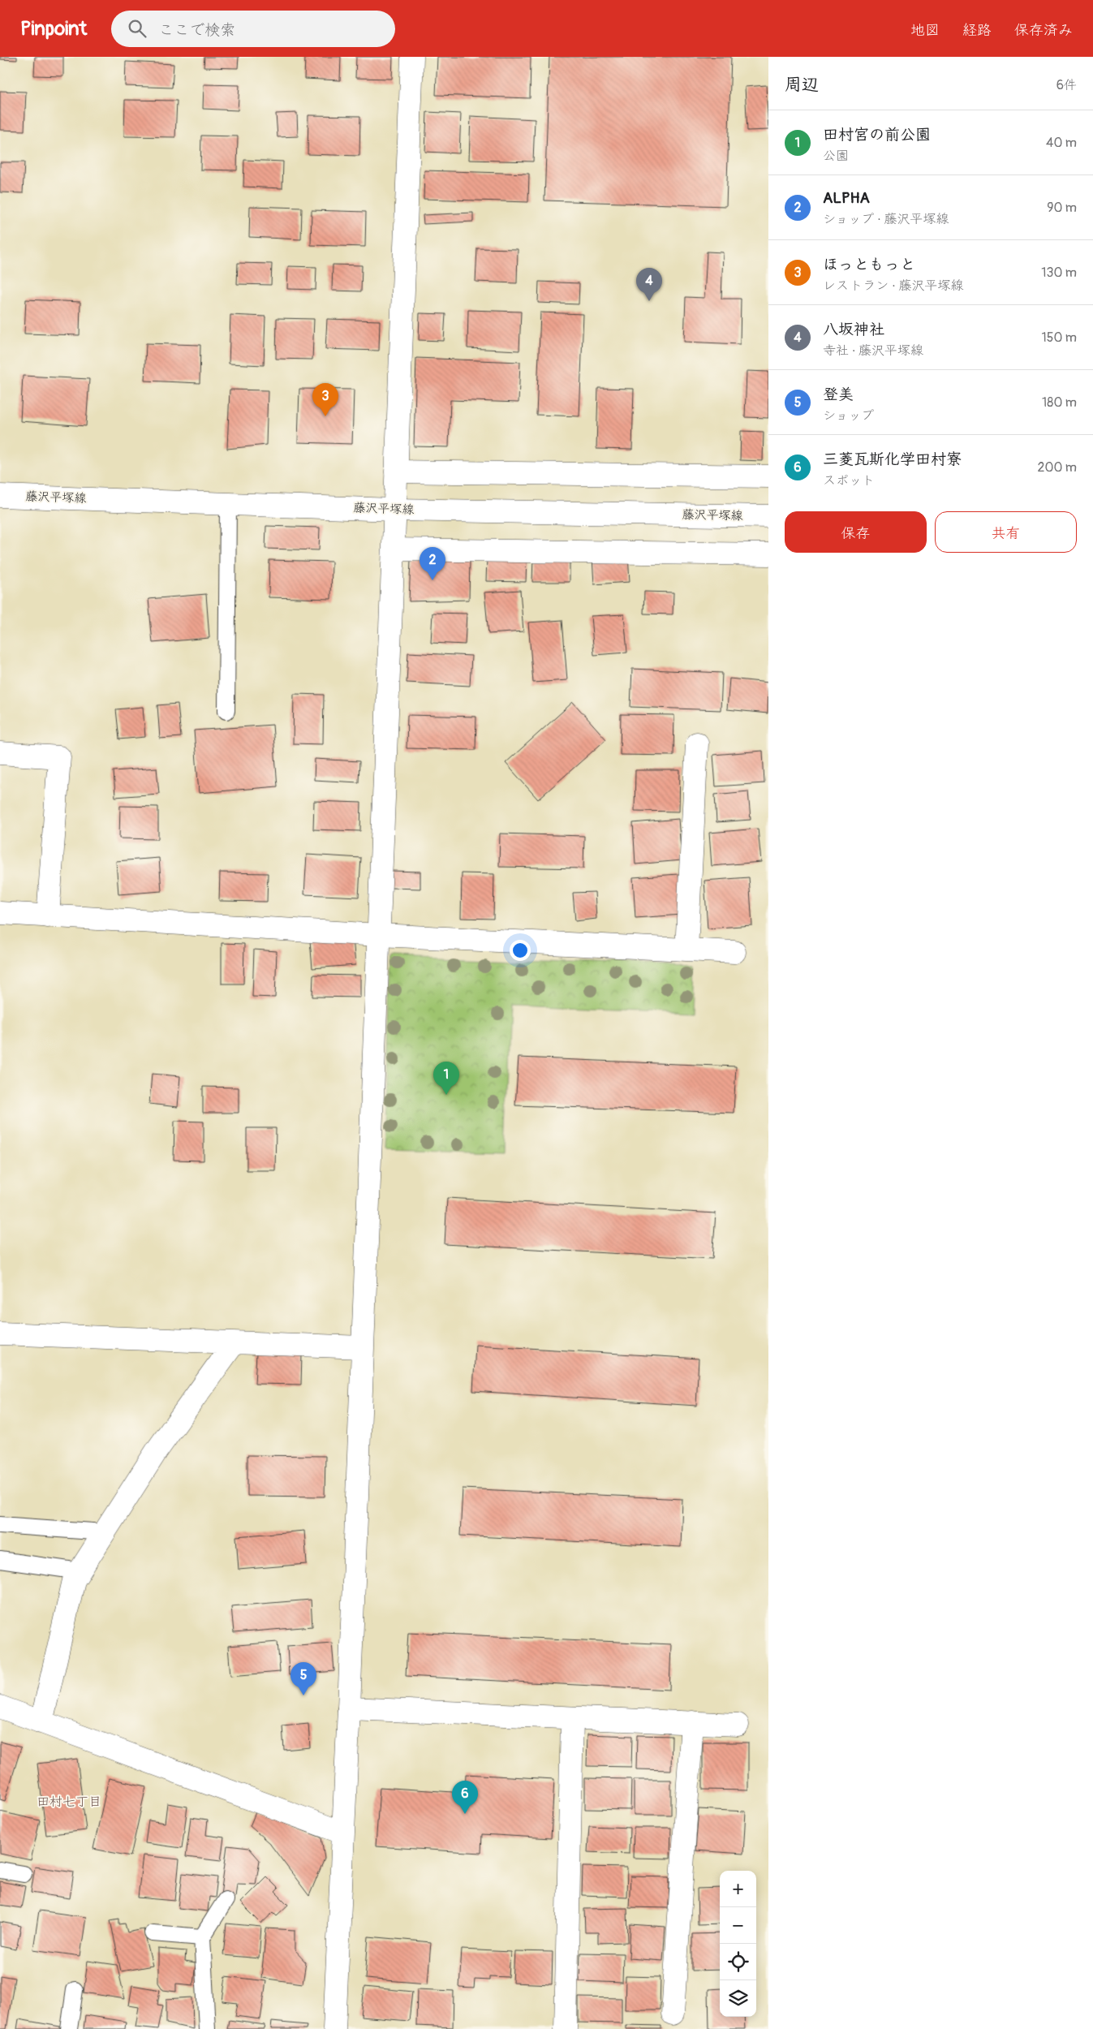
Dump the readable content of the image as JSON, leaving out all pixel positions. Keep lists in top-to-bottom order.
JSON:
{
  "streets": {
    "street": ["藤沢平塚線"]
  },
  "districts": ["田村七丁目"],
  "page": {
    "header": "Pinpoint",
    "search": "ここで検索",
    "nav": ["地図", "経路", "保存済み"],
    "heading": ["周辺", "6件"],
    "list": [
      {
        "mark": "1",
        "name": "田村宮の前公園",
        "note": "公園",
        "value": "40 m"
      },
      {
        "mark": "2",
        "name": "ALPHA",
        "note": "ショップ · 藤沢平塚線",
        "value": "90 m"
      },
      {
        "mark": "3",
        "name": "ほっともっと",
        "note": "レストラン · 藤沢平塚線",
        "value": "130 m"
      },
      {
        "mark": "4",
        "name": "八坂神社",
        "note": "寺社 · 藤沢平塚線",
        "value": "150 m"
      },
      {
        "mark": "5",
        "name": "登美",
        "note": "ショップ",
        "value": "180 m"
      },
      {
        "mark": "6",
        "name": "三菱瓦斯化学田村寮",
        "note": "スポット",
        "value": "200 m"
      }
    ],
    "pins": [
      "4",
      "3",
      "2",
      "1",
      "5",
      "6"
    ],
    "buttons": ["保存", "共有"],
    "map_buttons": ["+", "−"]
  }
}
